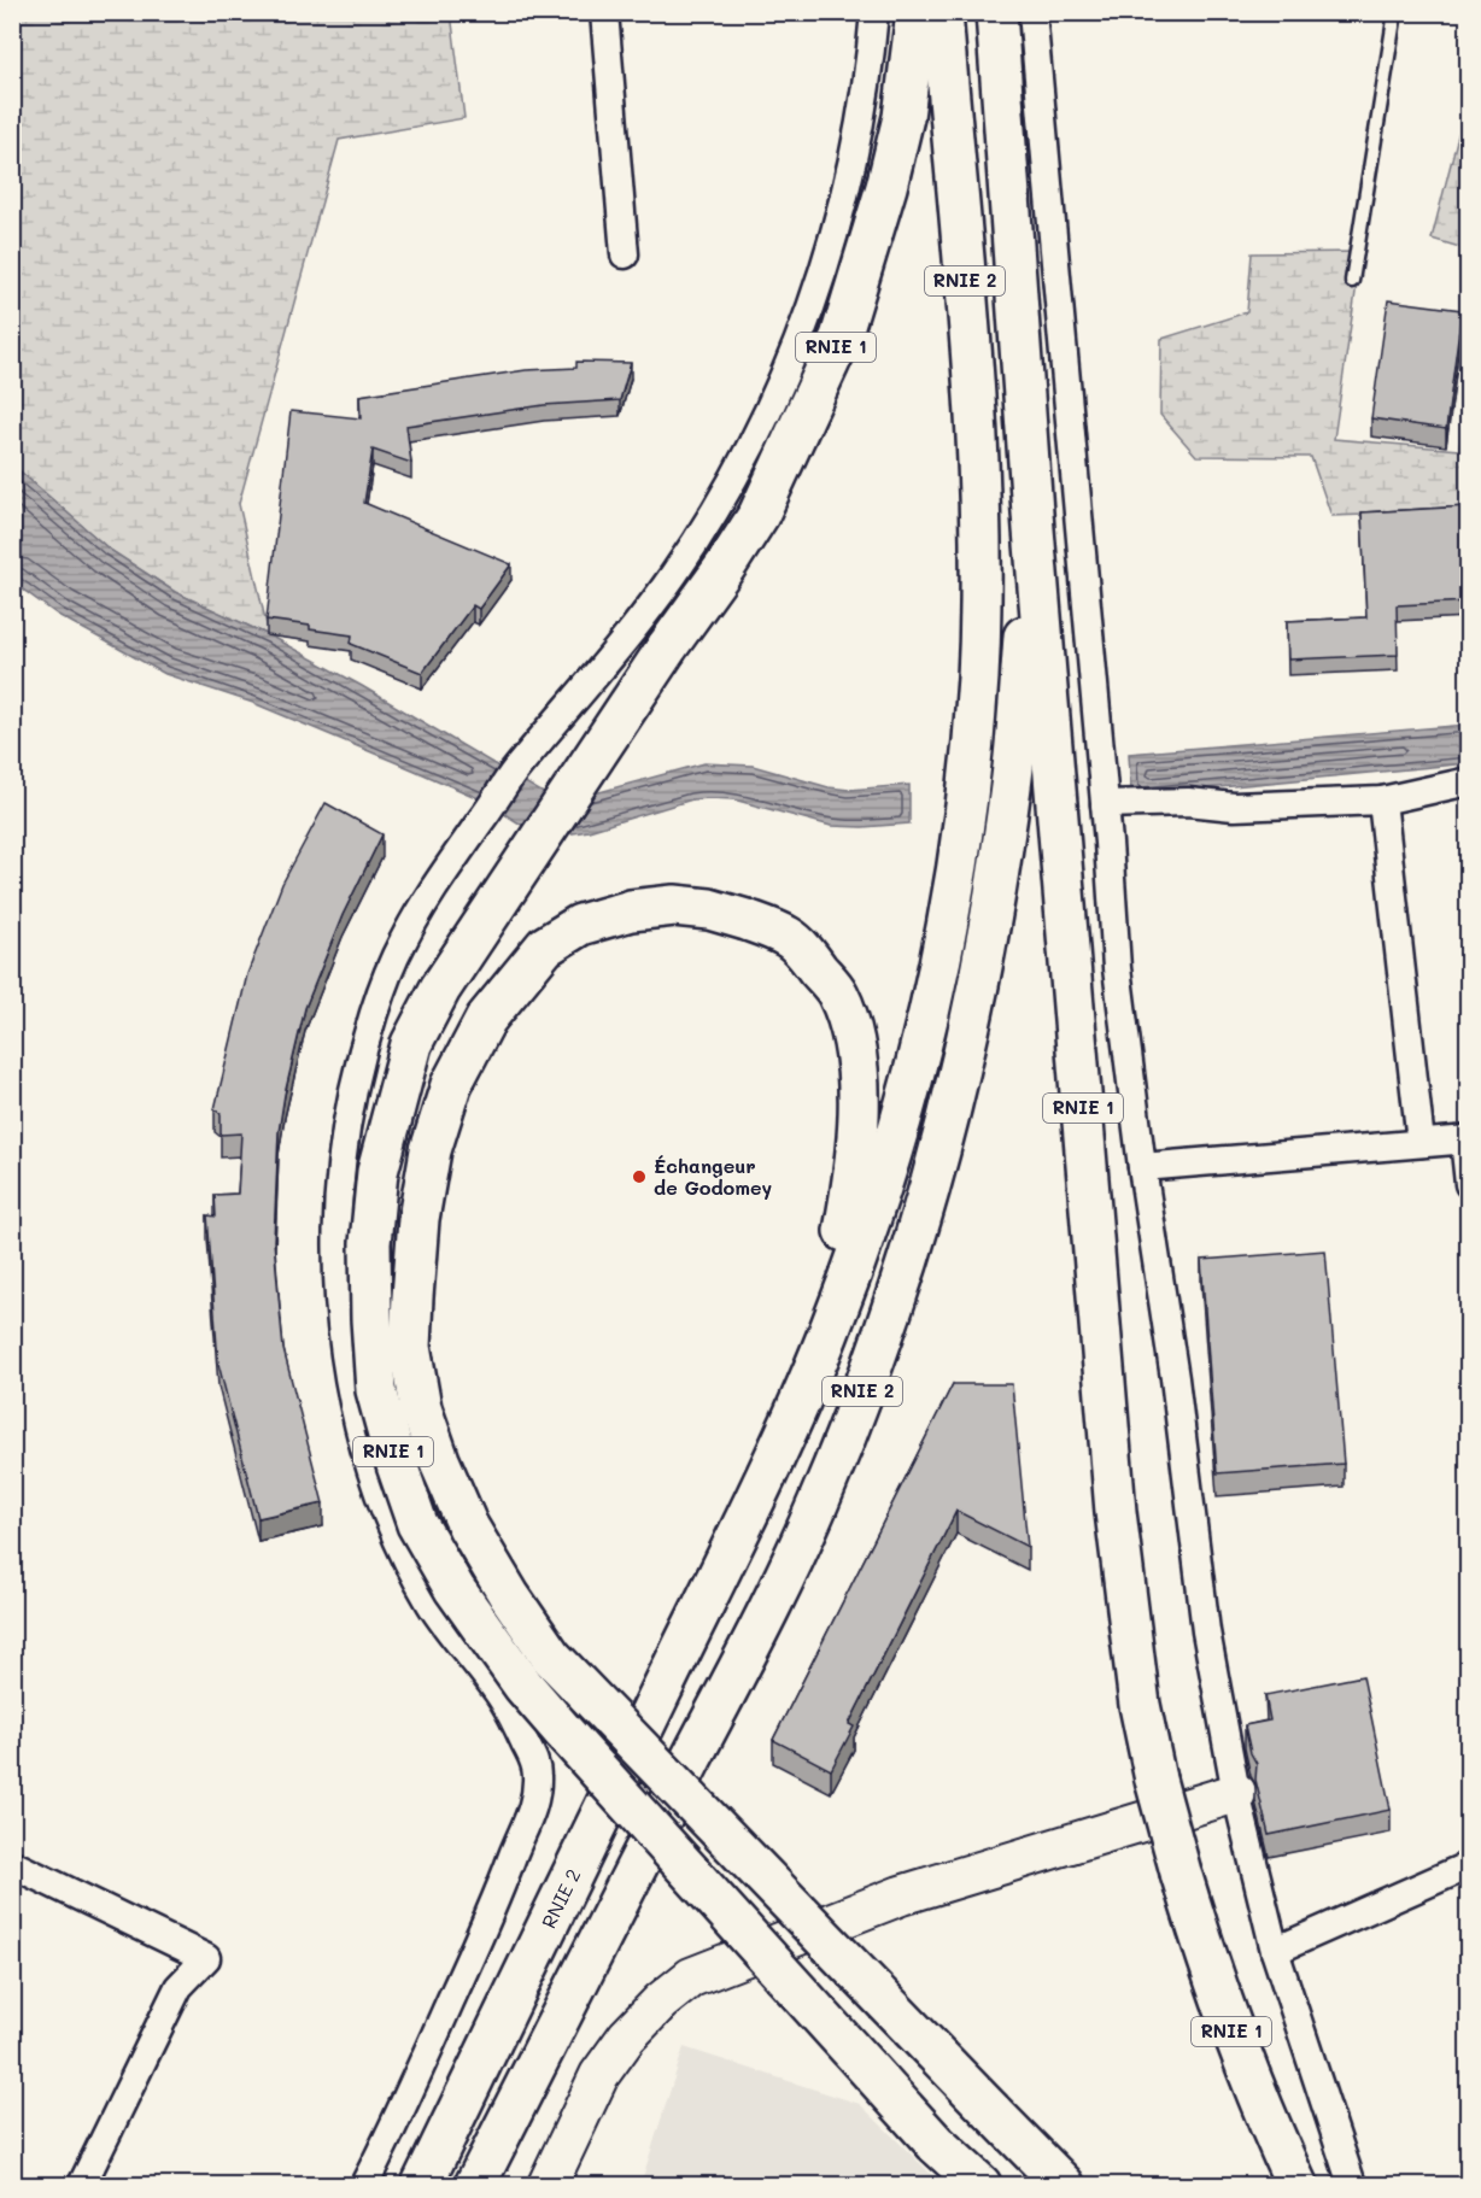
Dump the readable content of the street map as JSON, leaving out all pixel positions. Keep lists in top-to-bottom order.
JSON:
{
  "streets": {
    "highway": ["RNIE 2", "RNIE 1"]
  },
  "crossings": [
    ["RNIE 2", "RNIE 1"]
  ],
  "places": ["Échangeur de Godomey"]
}
